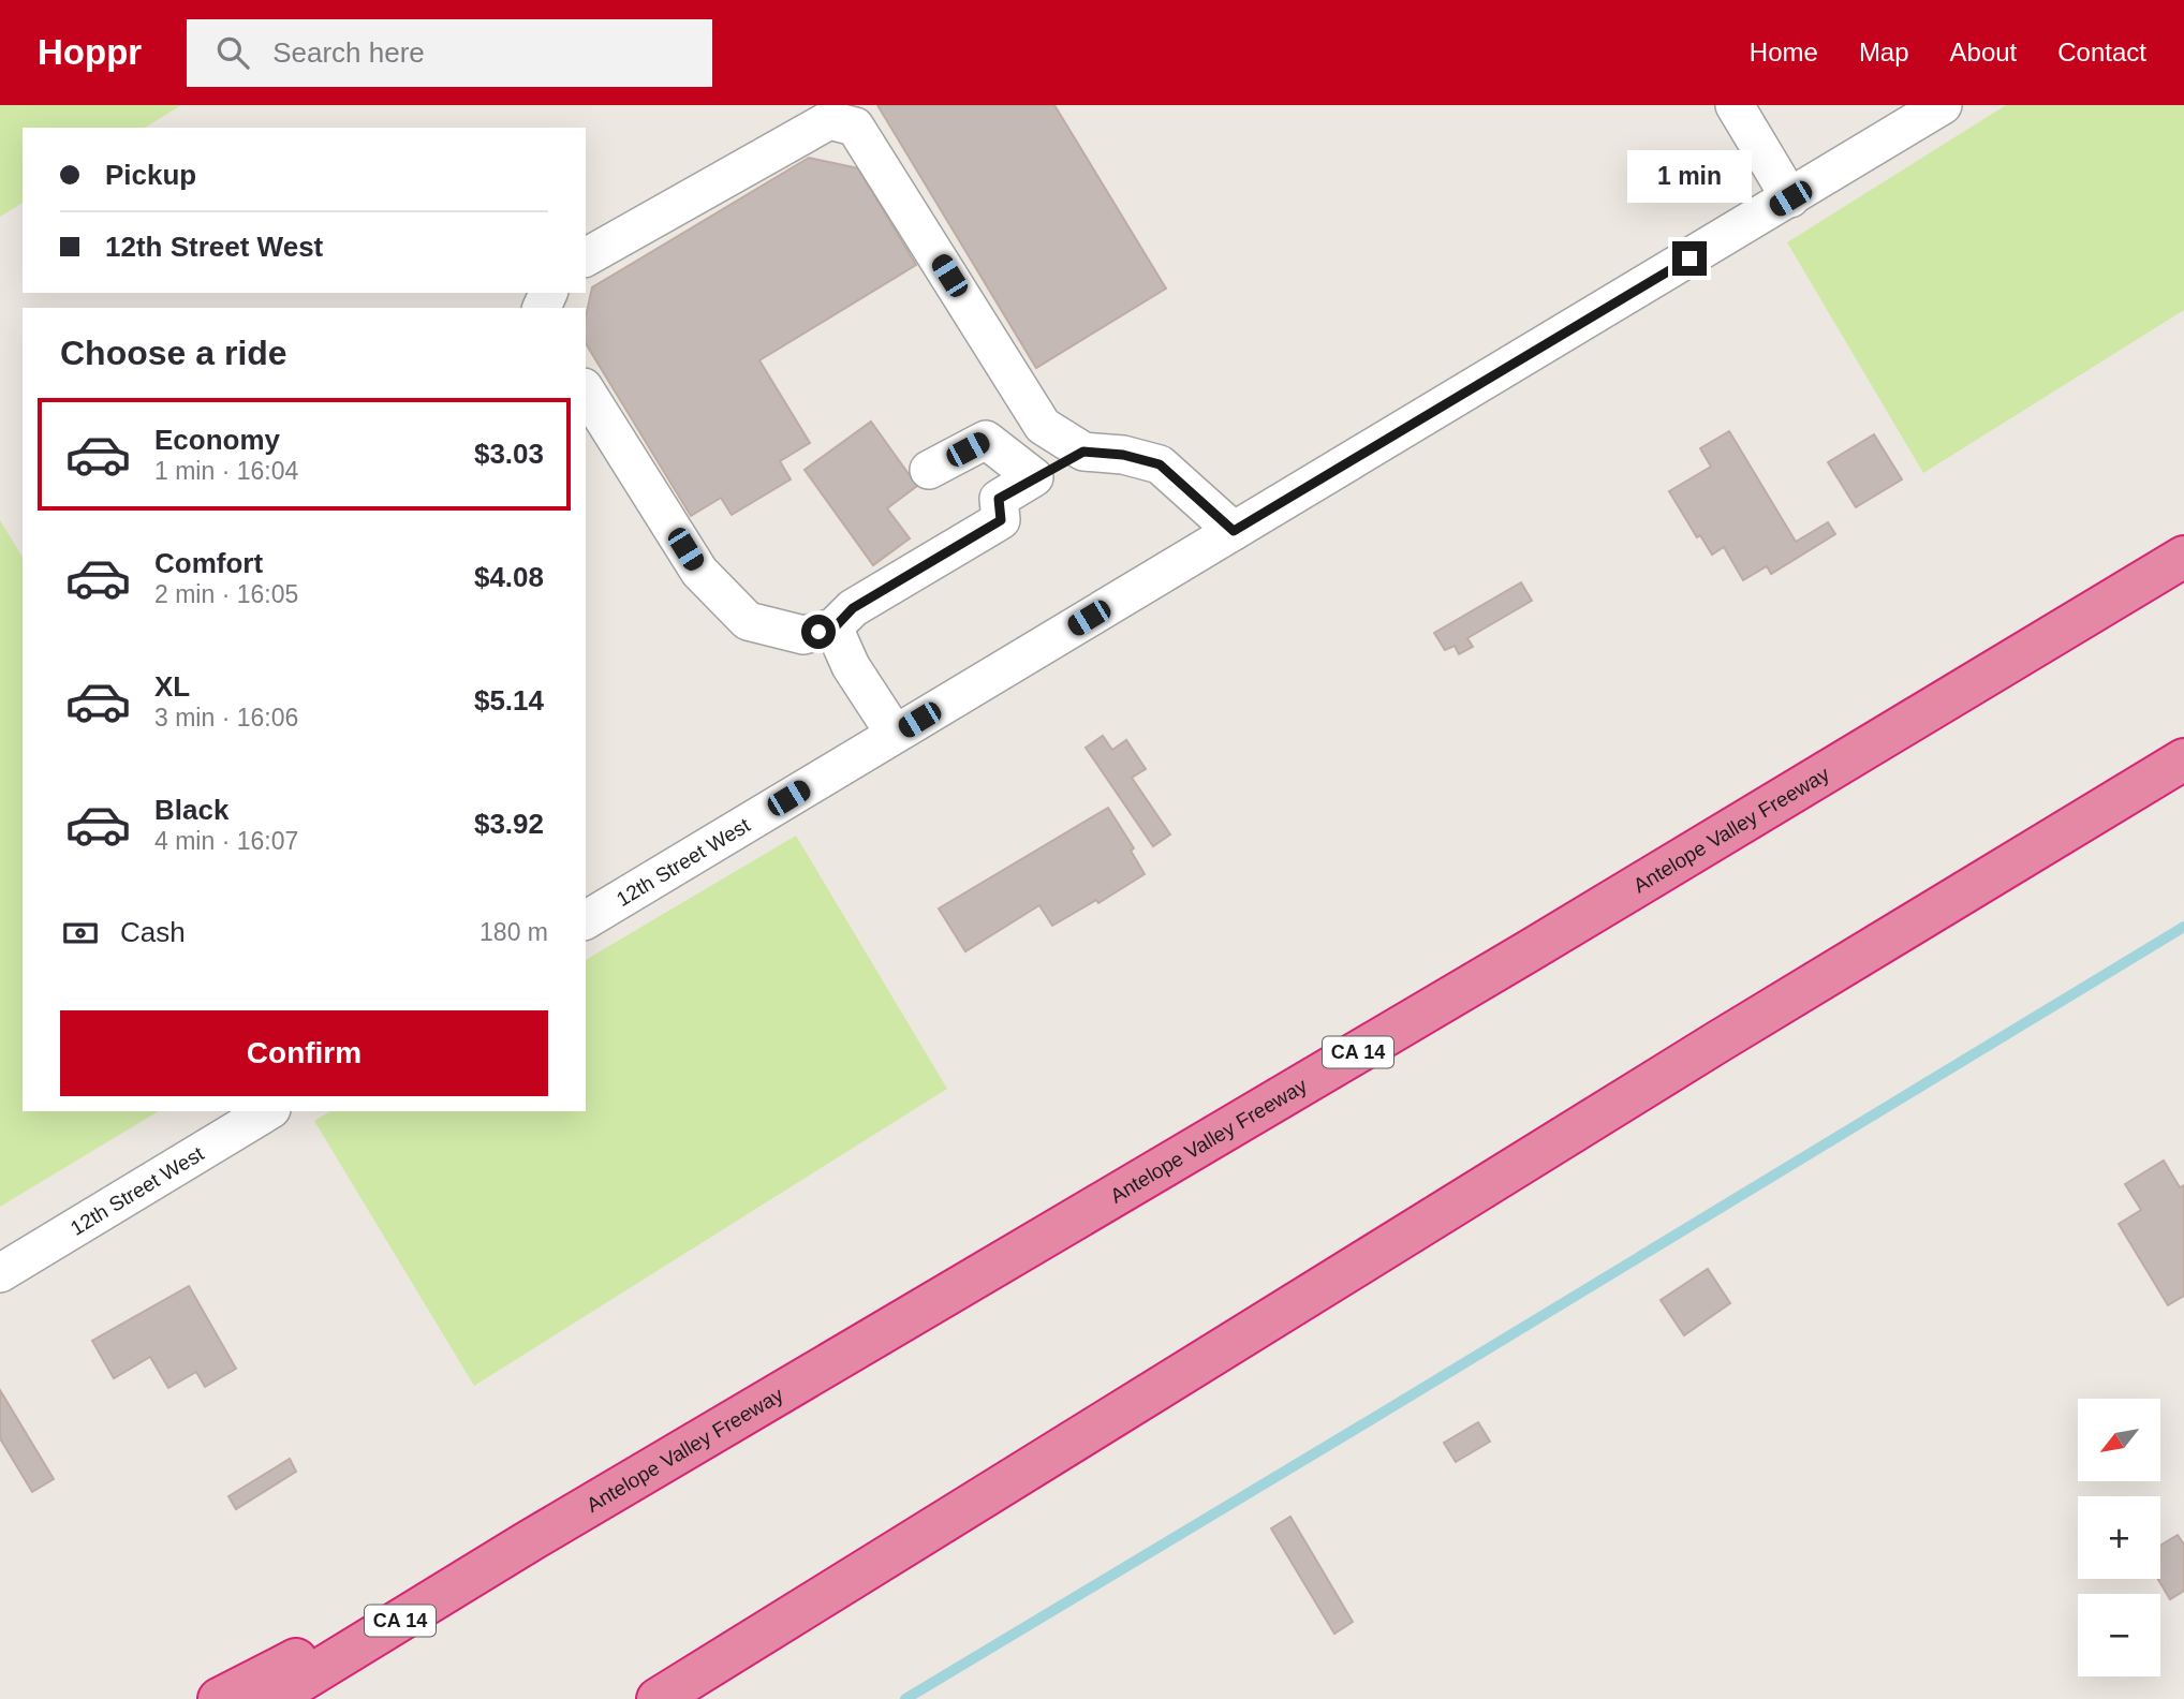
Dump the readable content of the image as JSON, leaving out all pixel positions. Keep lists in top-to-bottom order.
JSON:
{
  "streets": {
    "highway": ["Antelope Valley Freeway", "CA 14"],
    "street": ["12th Street West"]
  },
  "north": "bottom left",
  "page": {
    "header": "Hoppr",
    "search": "Search here",
    "nav": [
      "Home",
      "Map",
      "About",
      "Contact"
    ],
    "banner": ["Pickup", "12th Street West"],
    "bubble": "1 min",
    "heading": "Choose a ride",
    "list": [
      {
        "name": "Economy",
        "note": "1 min · 16:04",
        "value": "$3.03"
      },
      {
        "name": "Comfort",
        "note": "2 min · 16:05",
        "value": "$4.08"
      },
      {
        "name": "XL",
        "note": "3 min · 16:06",
        "value": "$5.14"
      },
      {
        "name": "Black",
        "note": "4 min · 16:07",
        "value": "$3.92"
      }
    ],
    "pay": ["Cash", "180 m"],
    "buttons": "Confirm",
    "map_buttons": ["+", "−"]
  }
}
